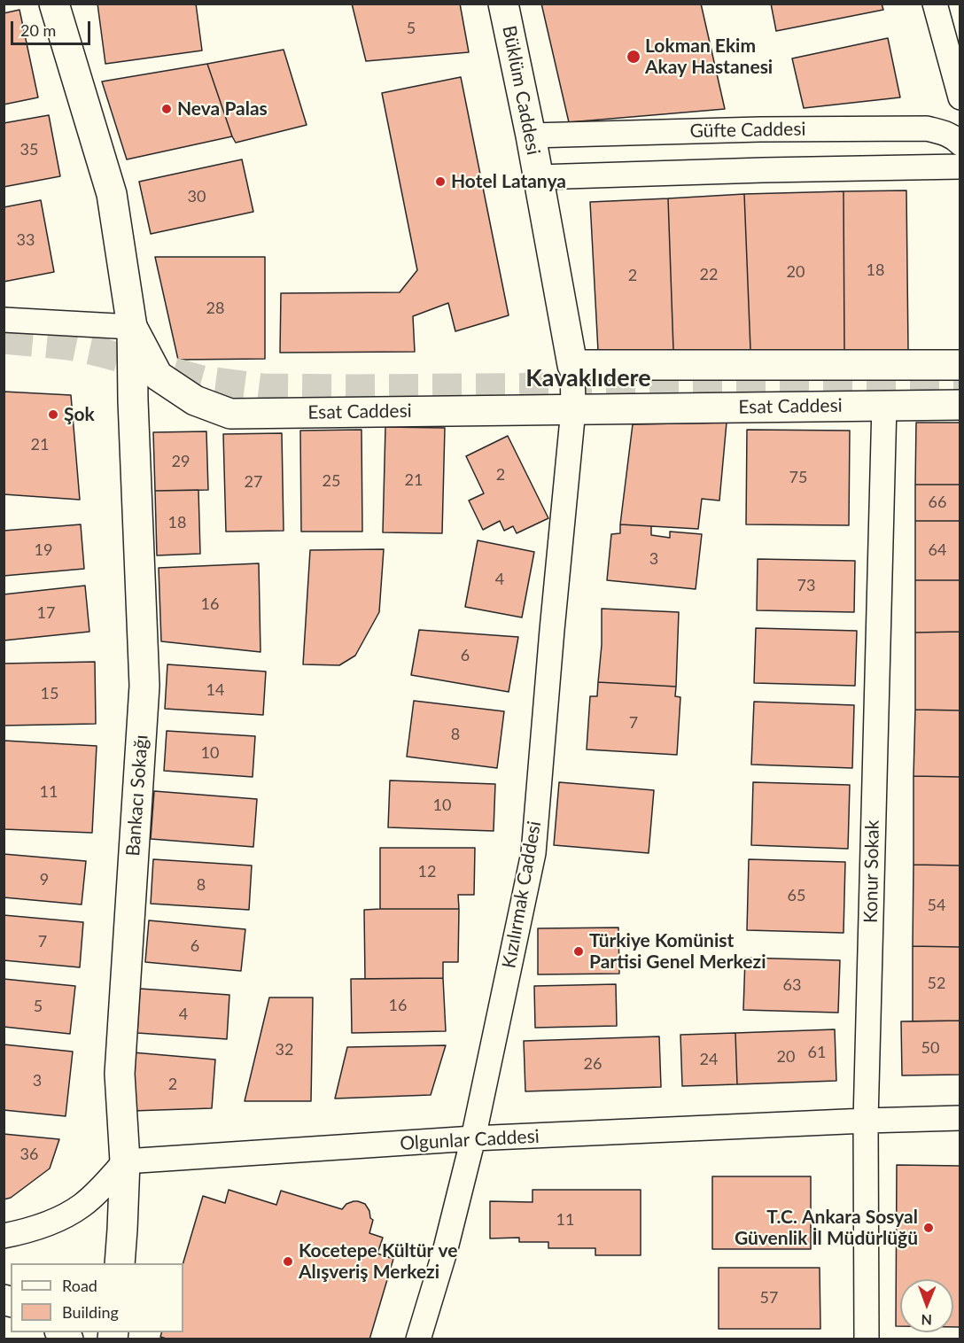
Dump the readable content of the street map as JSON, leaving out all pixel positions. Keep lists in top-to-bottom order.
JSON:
{
  "streets": {
    "street": [
      "Büklüm Caddesi",
      "Güfte Caddesi",
      "Esat Caddesi",
      "Bankacı Sokağı",
      "Konur Sokak",
      "Kızılırmak Caddesi",
      "Olgunlar Caddesi"
    ]
  },
  "crossings": [
    ["Büklüm Caddesi", "Güfte Caddesi"],
    ["Büklüm Caddesi", "Kızılırmak Caddesi"],
    ["Esat Caddesi", "Bankacı Sokağı"],
    ["Esat Caddesi", "Konur Sokak"],
    ["Esat Caddesi", "Kızılırmak Caddesi"],
    ["Bankacı Sokağı", "Olgunlar Caddesi"],
    ["Konur Sokak", "Olgunlar Caddesi"],
    ["Kızılırmak Caddesi", "Olgunlar Caddesi"]
  ],
  "districts": ["Kavaklıdere"],
  "places": [
    "Lokman Ekim Akay Hastanesi",
    "Neva Palas",
    "Hotel Latanya",
    "Şok",
    "Türkiye Komünist Partisi Genel Merkezi",
    "T.C. Ankara Sosyal Güvenlik İl Müdürlüğü",
    "Kocetepe Kültür ve Alışveriş Merkezi"
  ],
  "house_numbers": [
    "5",
    "35",
    "30",
    "33",
    "18",
    "20",
    "22",
    "2",
    "28",
    "21",
    "29",
    "2",
    "75",
    "21",
    "25",
    "27",
    "66",
    "18",
    "19",
    "64",
    "3",
    "4",
    "73",
    "16",
    "17",
    "6",
    "14",
    "15",
    "7",
    "8",
    "10",
    "11",
    "10",
    "12",
    "9",
    "8",
    "65",
    "54",
    "7",
    "6",
    "52",
    "63",
    "16",
    "5",
    "4",
    "50",
    "32",
    "61",
    "20",
    "24",
    "26",
    "3",
    "2",
    "36",
    "11",
    "57"
  ],
  "legend": ["Road", "Building"],
  "scale_bar": "20 m",
  "north": "bottom"
}
